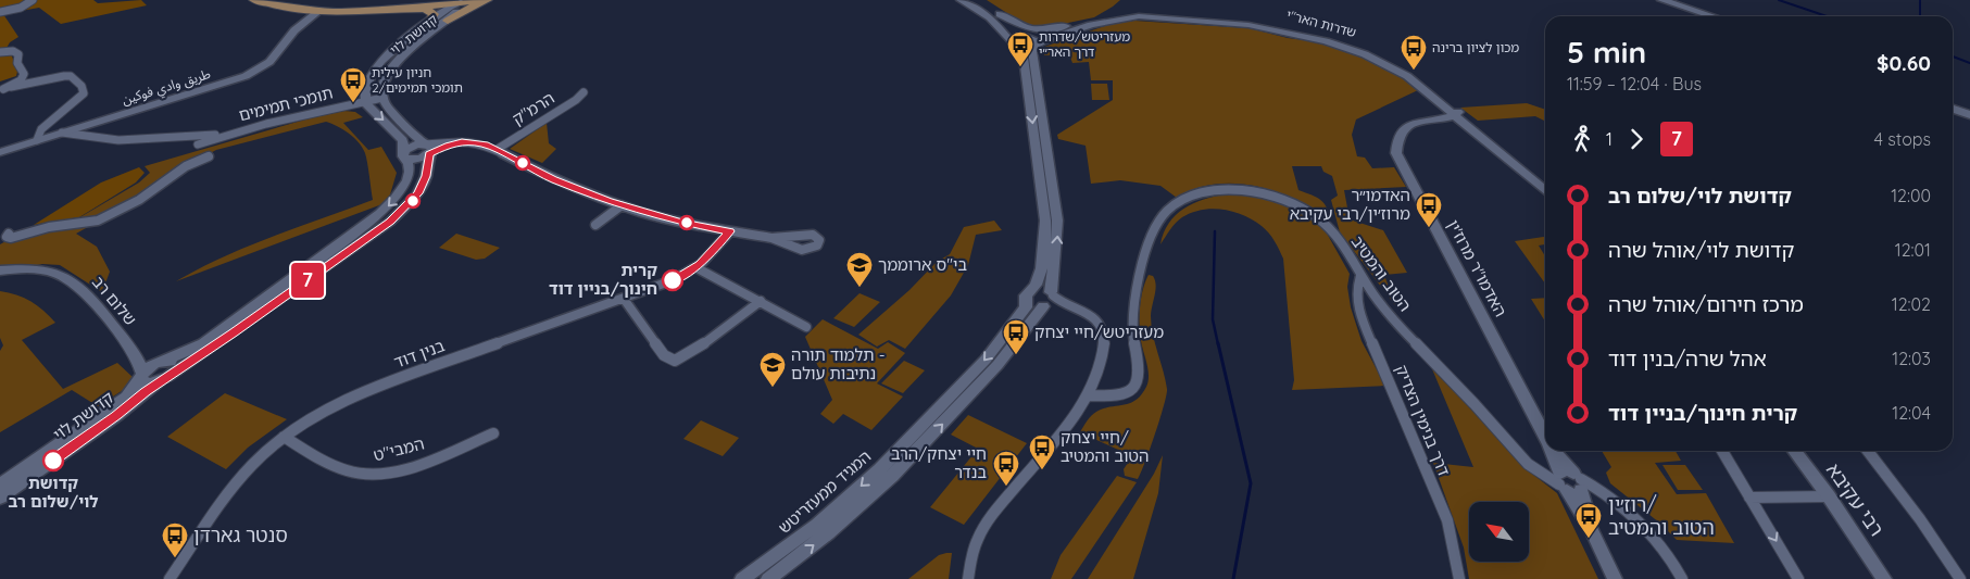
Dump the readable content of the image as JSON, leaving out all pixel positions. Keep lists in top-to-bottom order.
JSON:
{
  "streets": {
    "street": [
      "שדרות האר\"י",
      "קדושת לוי",
      "طريق وادي فوکين",
      "תומכי תמימים",
      "הרמ\"ק",
      "האדמו\"ר מרוז'ין",
      "הטוב והמטיב",
      "שלום רב",
      "בנין דוד",
      "דרך בנימין הצדיק",
      "המבי\"ט",
      "המגיד ממעזריטש",
      "רבי עקיבא"
    ]
  },
  "crossings": [
    ["שדרות האר\"י", "האדמו\"ר מרוז'ין"],
    ["קדושת לוי", "תומכי תמימים"],
    ["קדושת לוי", "שלום רב"],
    ["האדמו\"ר מרוז'ין", "הטוב והמטיב"],
    ["הטוב והמטיב", "דרך בנימין הצדיק"],
    ["בנין דוד", "המבי\"ט"]
  ],
  "places": {
    "bus stop": [
      "מעזריטש/שדרות דרך האר״י",
      "מכון לציון ברינה",
      "חניון עילית 2/תומכי תמימים",
      "האדמו״ר מרוז׳ין/רבי עקיבא",
      "מעזריטש/חיי יצחק",
      "חיי יצחק/ הטוב והמטיב",
      "חיי יצחק/הרב בנדר",
      "רוז׳ין/ הטוב והמטיב",
      "סנטר גארדן"
    ],
    "other": ["קרית חינוך/בניין דוד", "קדושת לוי/שלום רב"],
    "school or university": ["בי\"ס ארוממך", "תלמוד תורה - נתיבות עולם"]
  },
  "lines": ["bus line 7"],
  "north": "top left",
  "page": {
    "on_map": "7",
    "heading": ["5 min", "11:59 – 12:04 · Bus", "$0.60"],
    "legs": ["1", "7", "4 stops"],
    "list": [
      {
        "name": "קדושת לוי/שלום רב",
        "value": "12:00"
      },
      {
        "name": "קדושת לוי/אוהל שרה",
        "value": "12:01"
      },
      {
        "name": "מרכז חירום/אוהל שרה",
        "value": "12:02"
      },
      {
        "name": "אהל שרה/בנין דוד",
        "value": "12:03"
      },
      {
        "name": "קרית חינוך/בניין דוד",
        "value": "12:04"
      }
    ]
  }
}
